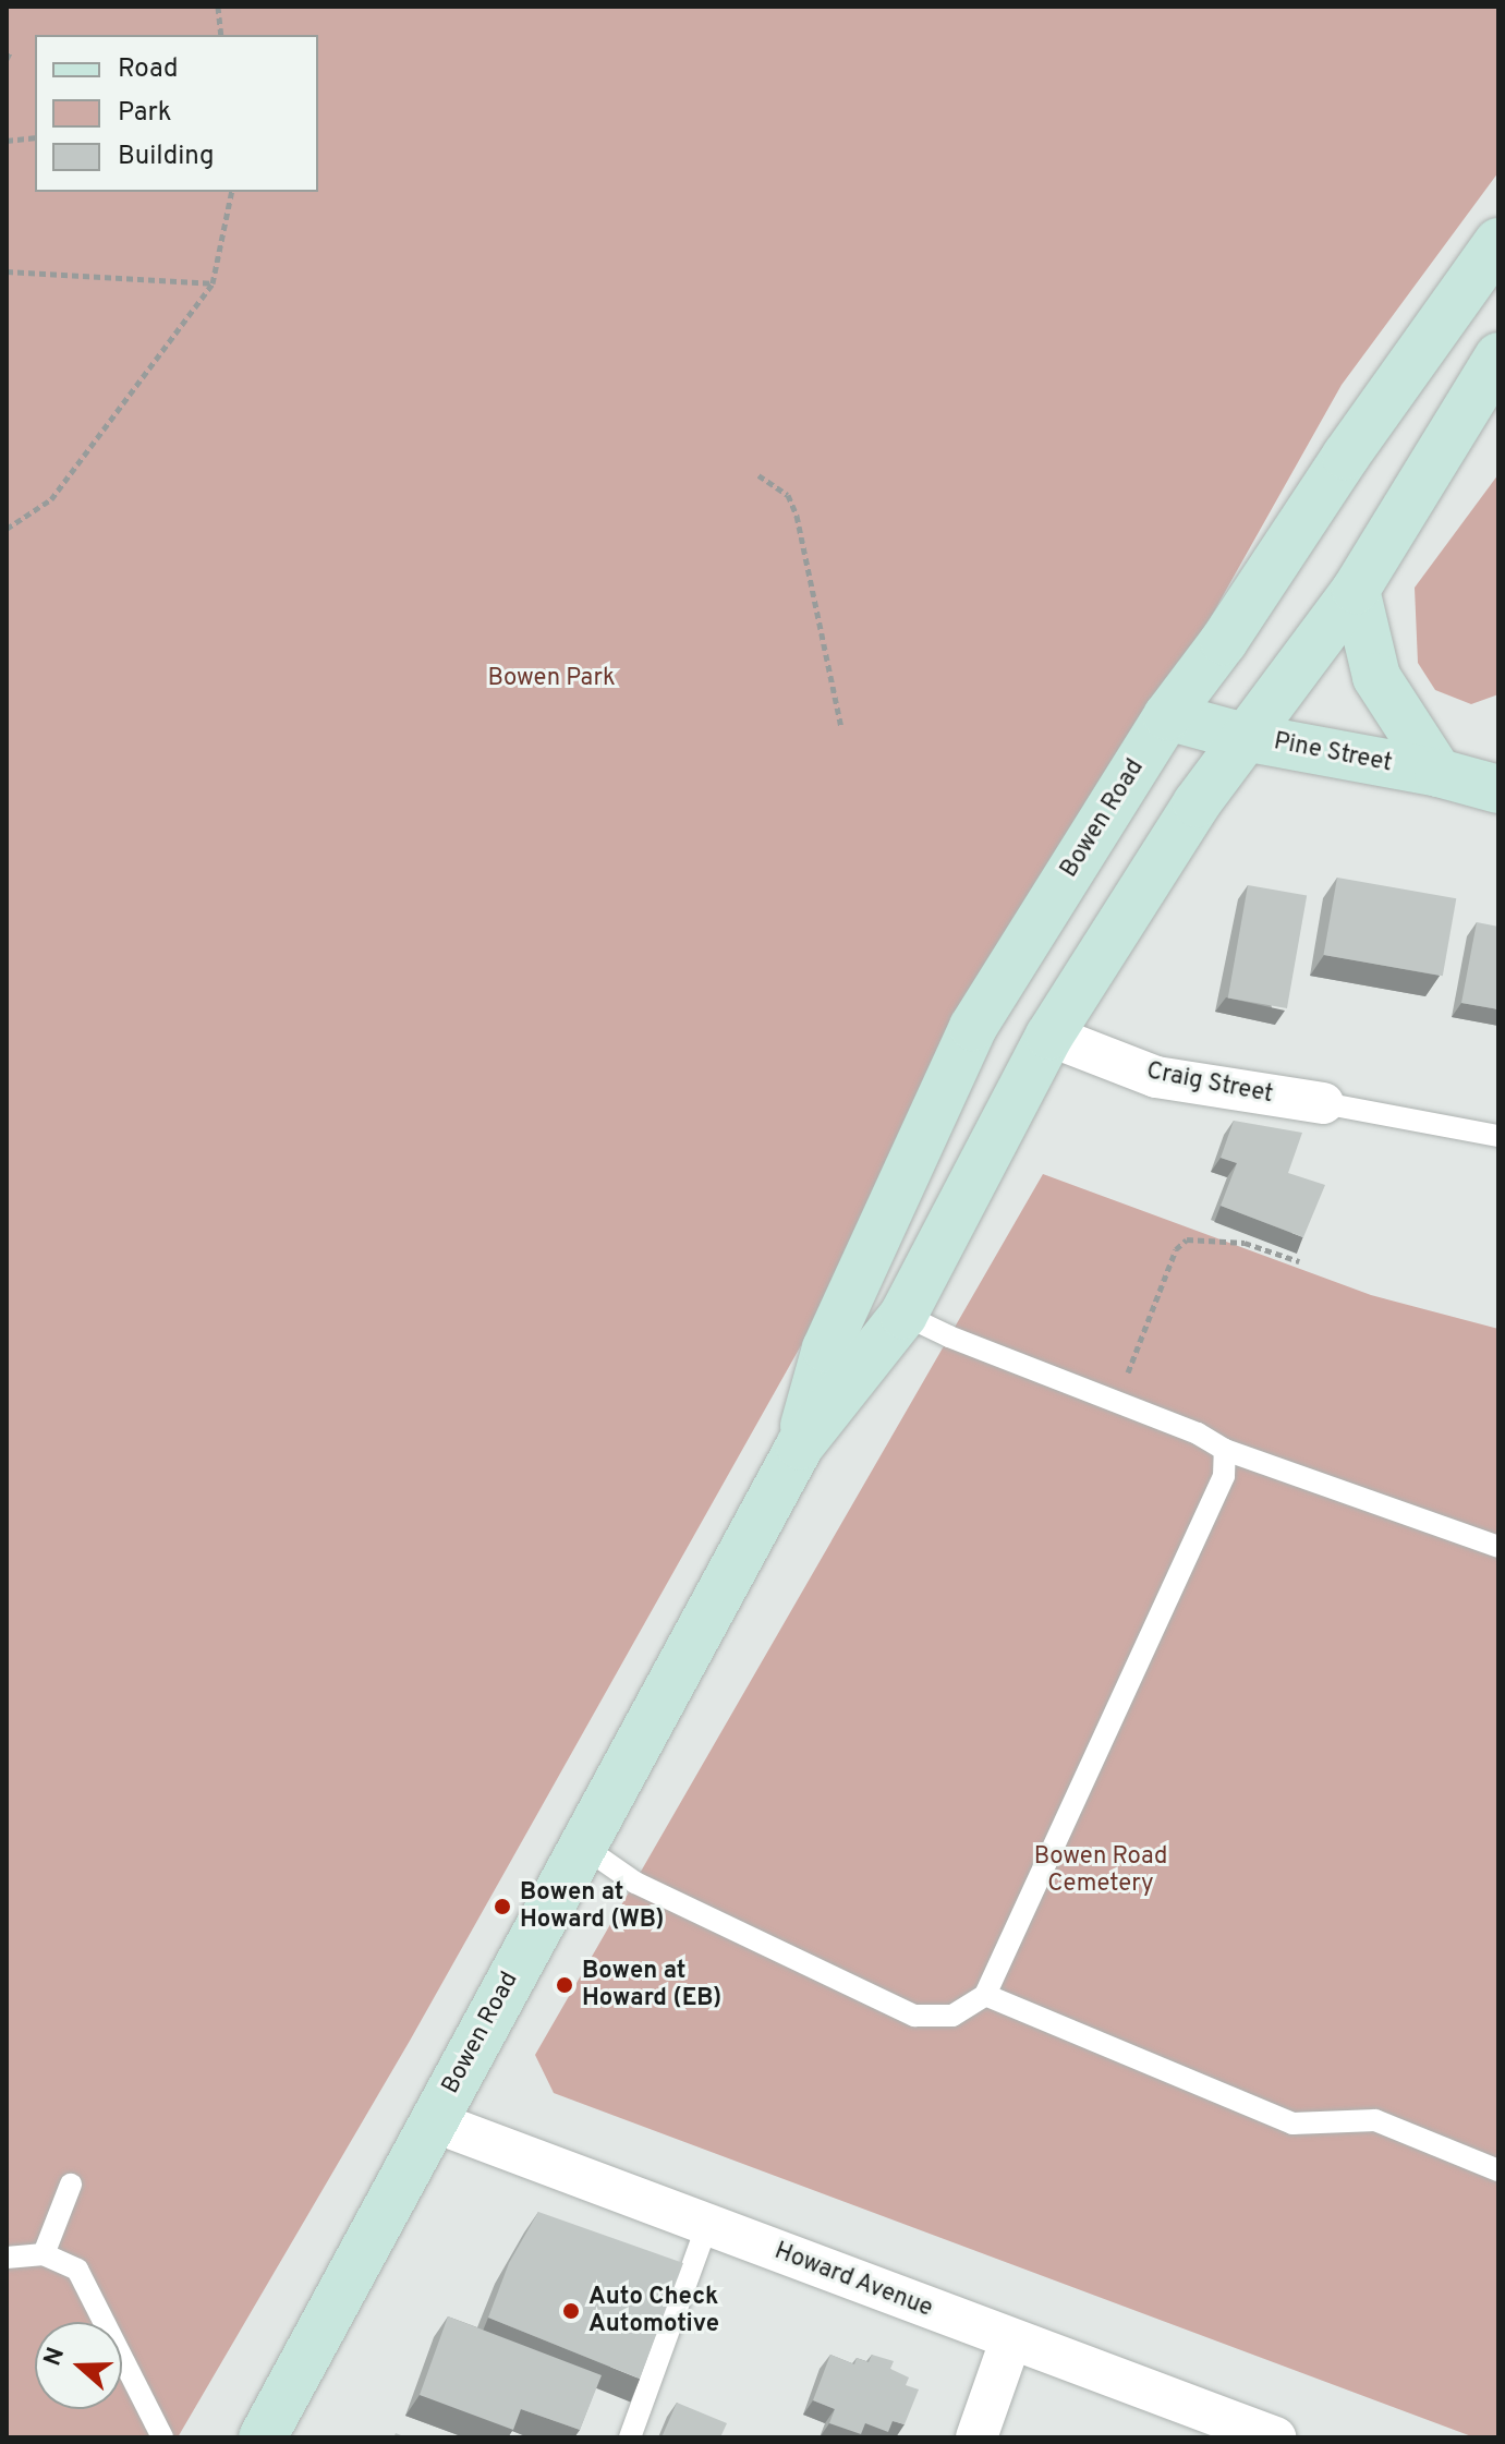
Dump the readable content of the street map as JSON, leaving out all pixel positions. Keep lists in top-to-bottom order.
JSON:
{
  "streets": {
    "main road": ["Pine Street", "Bowen Road"],
    "street": ["Craig Street", "Howard Avenue"]
  },
  "crossings": [
    ["Pine Street", "Bowen Road"],
    ["Bowen Road", "Craig Street"],
    ["Bowen Road", "Howard Avenue"]
  ],
  "parks": ["Bowen Park", "Bowen Road Cemetery"],
  "places": ["Bowen at Howard (WB)", "Bowen at Howard (EB)", "Auto Check Automotive"],
  "legend": ["Road", "Park", "Building"],
  "north": "left"
}
